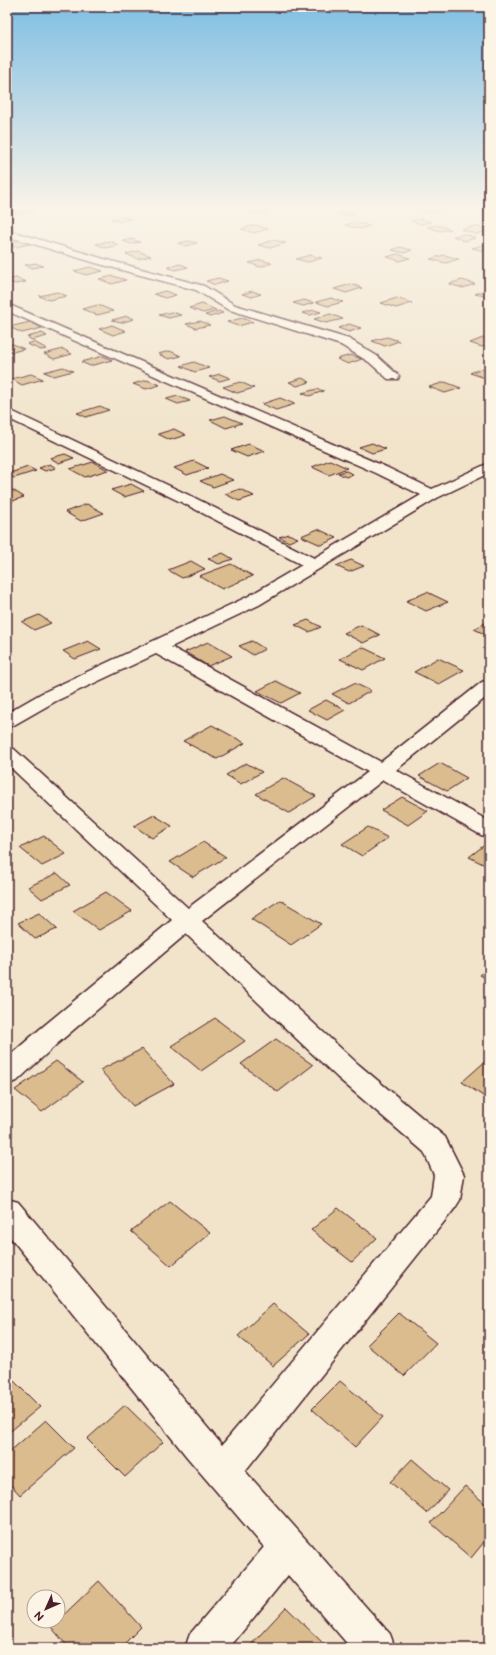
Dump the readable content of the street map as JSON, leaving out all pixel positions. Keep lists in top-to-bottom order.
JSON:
{
  "north": "bottom left"
}
